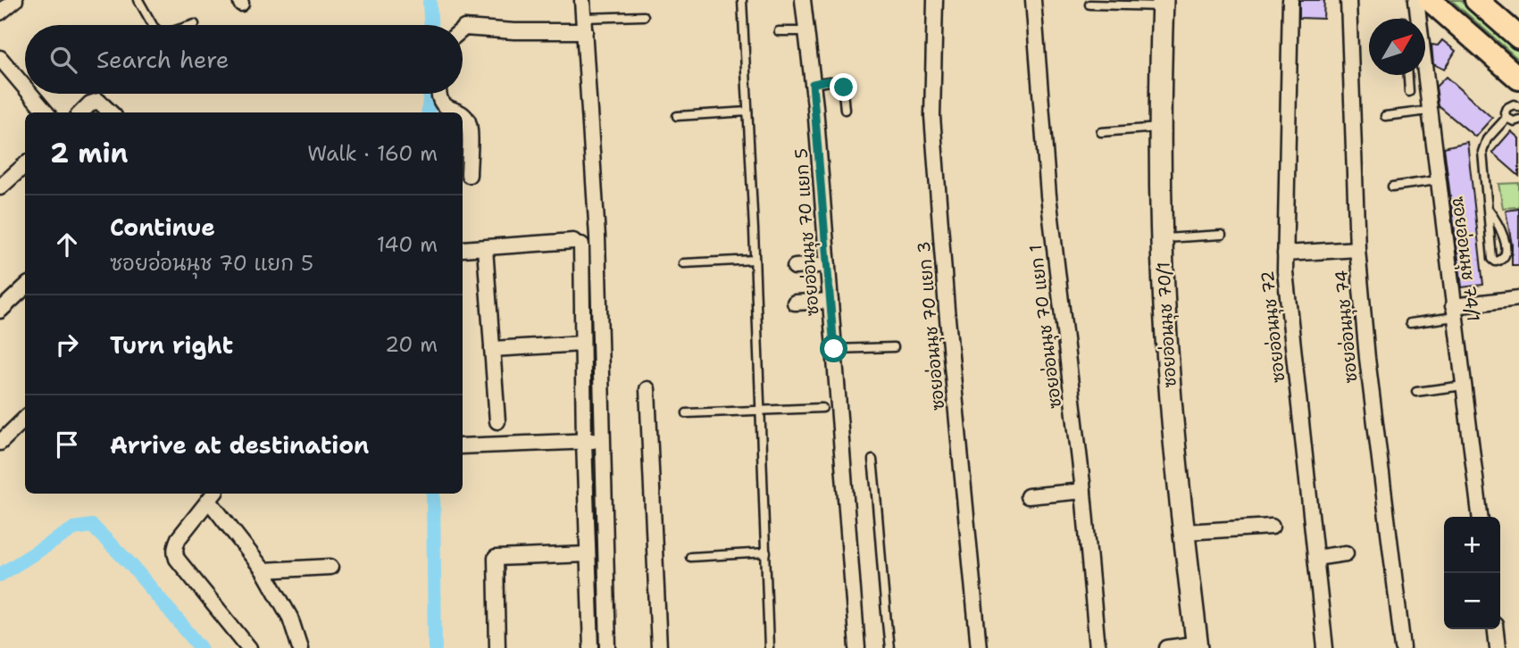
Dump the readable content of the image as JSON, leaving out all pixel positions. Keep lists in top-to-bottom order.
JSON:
{
  "streets": {
    "street": [
      "ซอยอ่อนนุช 70 แยก 5",
      "ซอยอ่อนนุช 74/1",
      "ซอยอ่อนนุช 70/1",
      "ซอยอ่อนนุช 70 แยก 3",
      "ซอยอ่อนนุช 70 แยก 1",
      "ซอยอ่อนนุช 72",
      "ซอยอ่อนนุช 74"
    ]
  },
  "north": "top right",
  "page": {
    "search": "Search here",
    "heading": ["2 min", "Walk · 160 m"],
    "list": [
      ["Continue", "ซอยอ่อนนุช 70 แยก 5", "140 m"],
      ["Turn right", "20 m"],
      "Arrive at destination"
    ],
    "map_buttons": ["+", "−"]
  }
}
